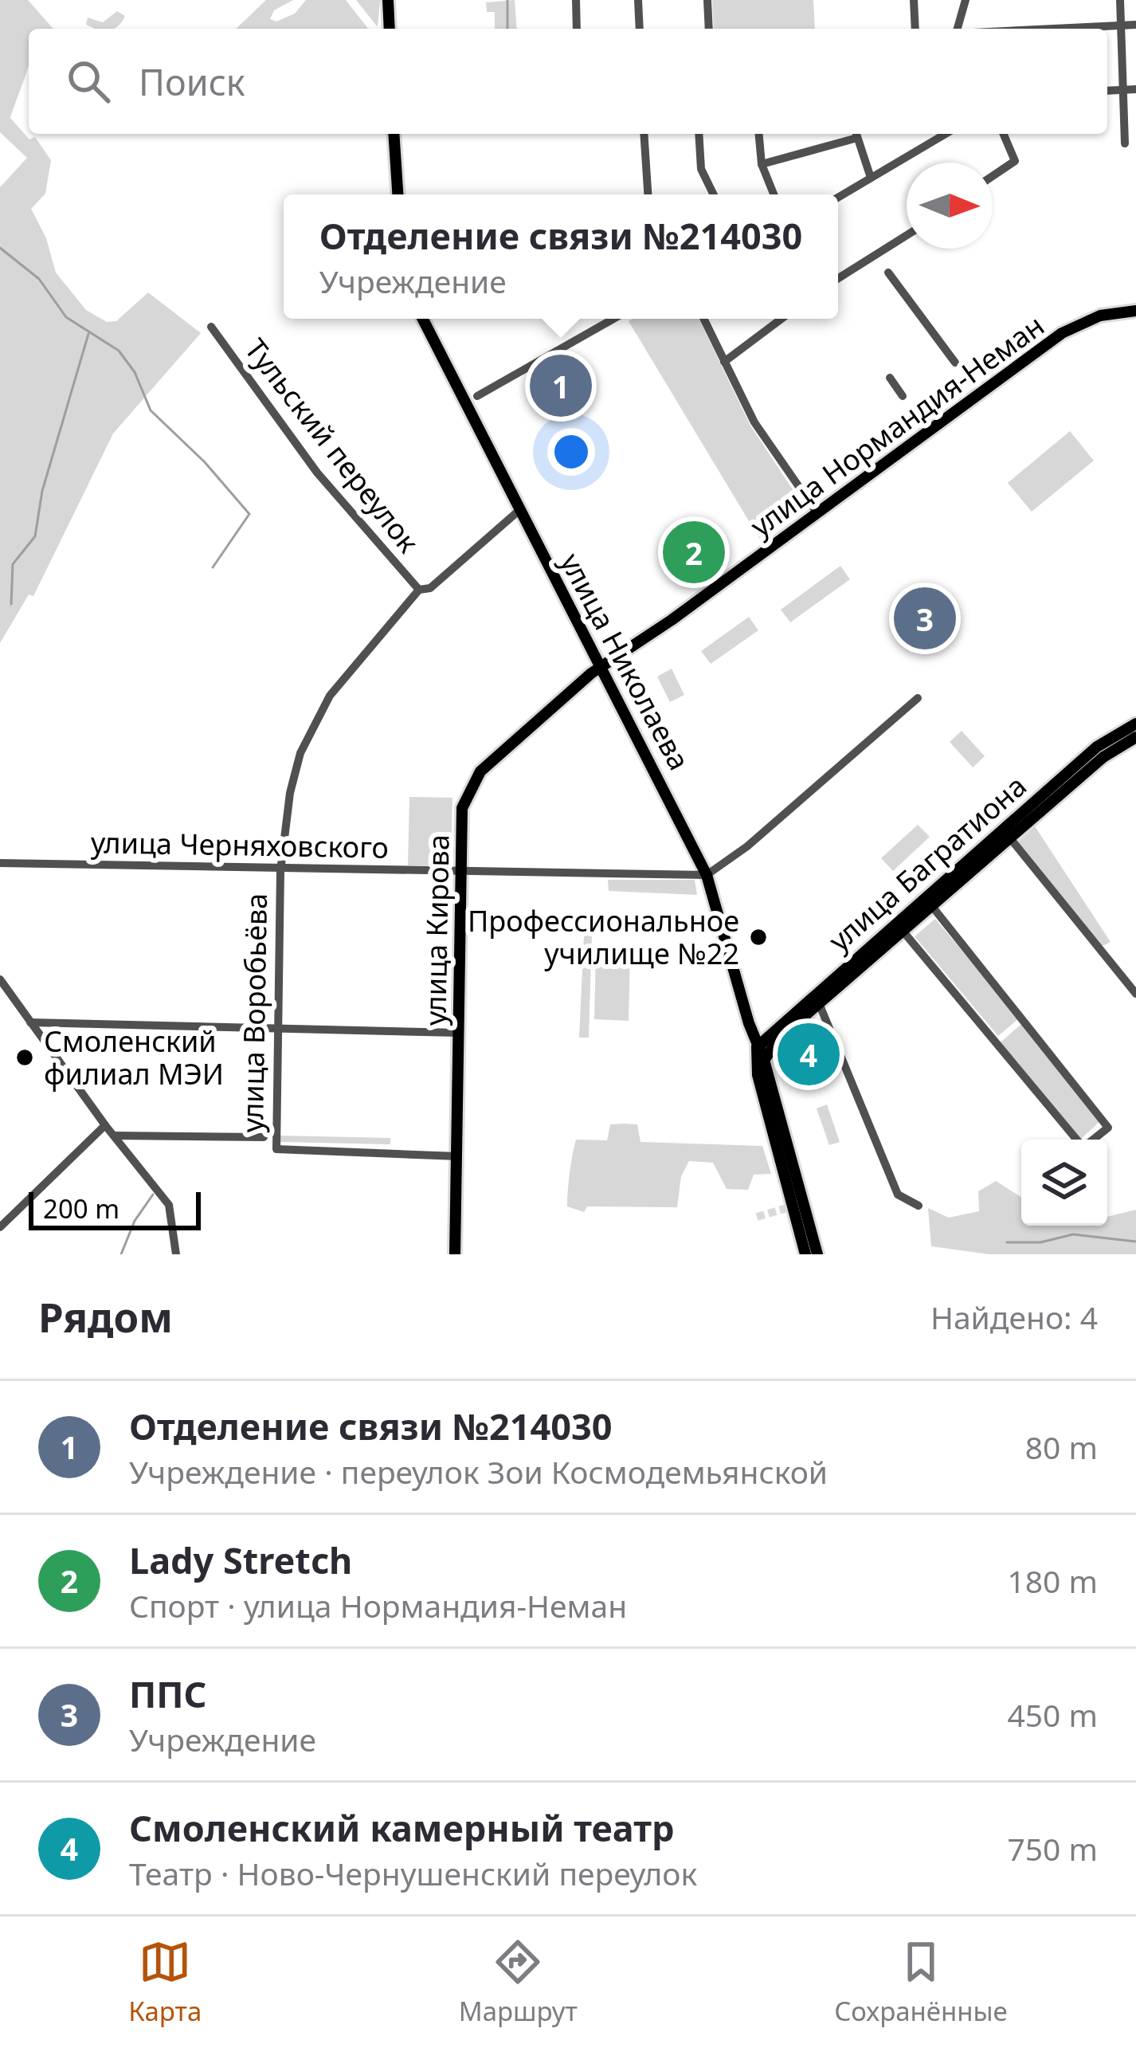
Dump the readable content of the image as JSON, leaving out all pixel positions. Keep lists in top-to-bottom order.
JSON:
{
  "streets": {
    "main road": [
      "улица Нормандия-Неман",
      "улица Николаева",
      "улица Багратиона",
      "улица Кирова"
    ],
    "street": ["Тульский переулок", "улица Черняховского", "улица Воробьёва"]
  },
  "crossings": [
    ["улица Нормандия-Неман", "улица Николаева"],
    ["улица Нормандия-Неман", "улица Кирова"],
    ["Тульский переулок", "улица Воробьёва"],
    ["улица Николаева", "улица Черняховского"],
    ["улица Николаева", "улица Багратиона"],
    ["улица Николаева", "улица Кирова"],
    ["улица Николаева", "улица Воробьёва"],
    ["улица Черняховского", "улица Кирова"],
    ["улица Черняховского", "улица Воробьёва"],
    ["улица Кирова", "улица Воробьёва"]
  ],
  "places": ["Профессиональное училище №22", "Смоленский филиал МЭИ"],
  "scale_bar": "200 m",
  "north": "right",
  "page": {
    "search": "Поиск",
    "popup": ["Отделение связи №214030", "Учреждение"],
    "pins": [
      "1",
      "2",
      "3",
      "4"
    ],
    "scale": "200 m",
    "heading": ["Рядом", "Найдено: 4"],
    "list": [
      {
        "mark": "1",
        "name": "Отделение связи №214030",
        "note": "Учреждение · переулок Зои Космодемьянской",
        "value": "80 m"
      },
      {
        "mark": "2",
        "name": "Lady Stretch",
        "note": "Спорт · улица Нормандия-Неман",
        "value": "180 m"
      },
      {
        "mark": "3",
        "name": "ППС",
        "note": "Учреждение",
        "value": "450 m"
      },
      {
        "mark": "4",
        "name": "Смоленский камерный театр",
        "note": "Театр · Ново-Чернушенский переулок",
        "value": "750 m"
      }
    ],
    "nav": ["Карта", "Маршрут", "Сохранённые"]
  }
}
